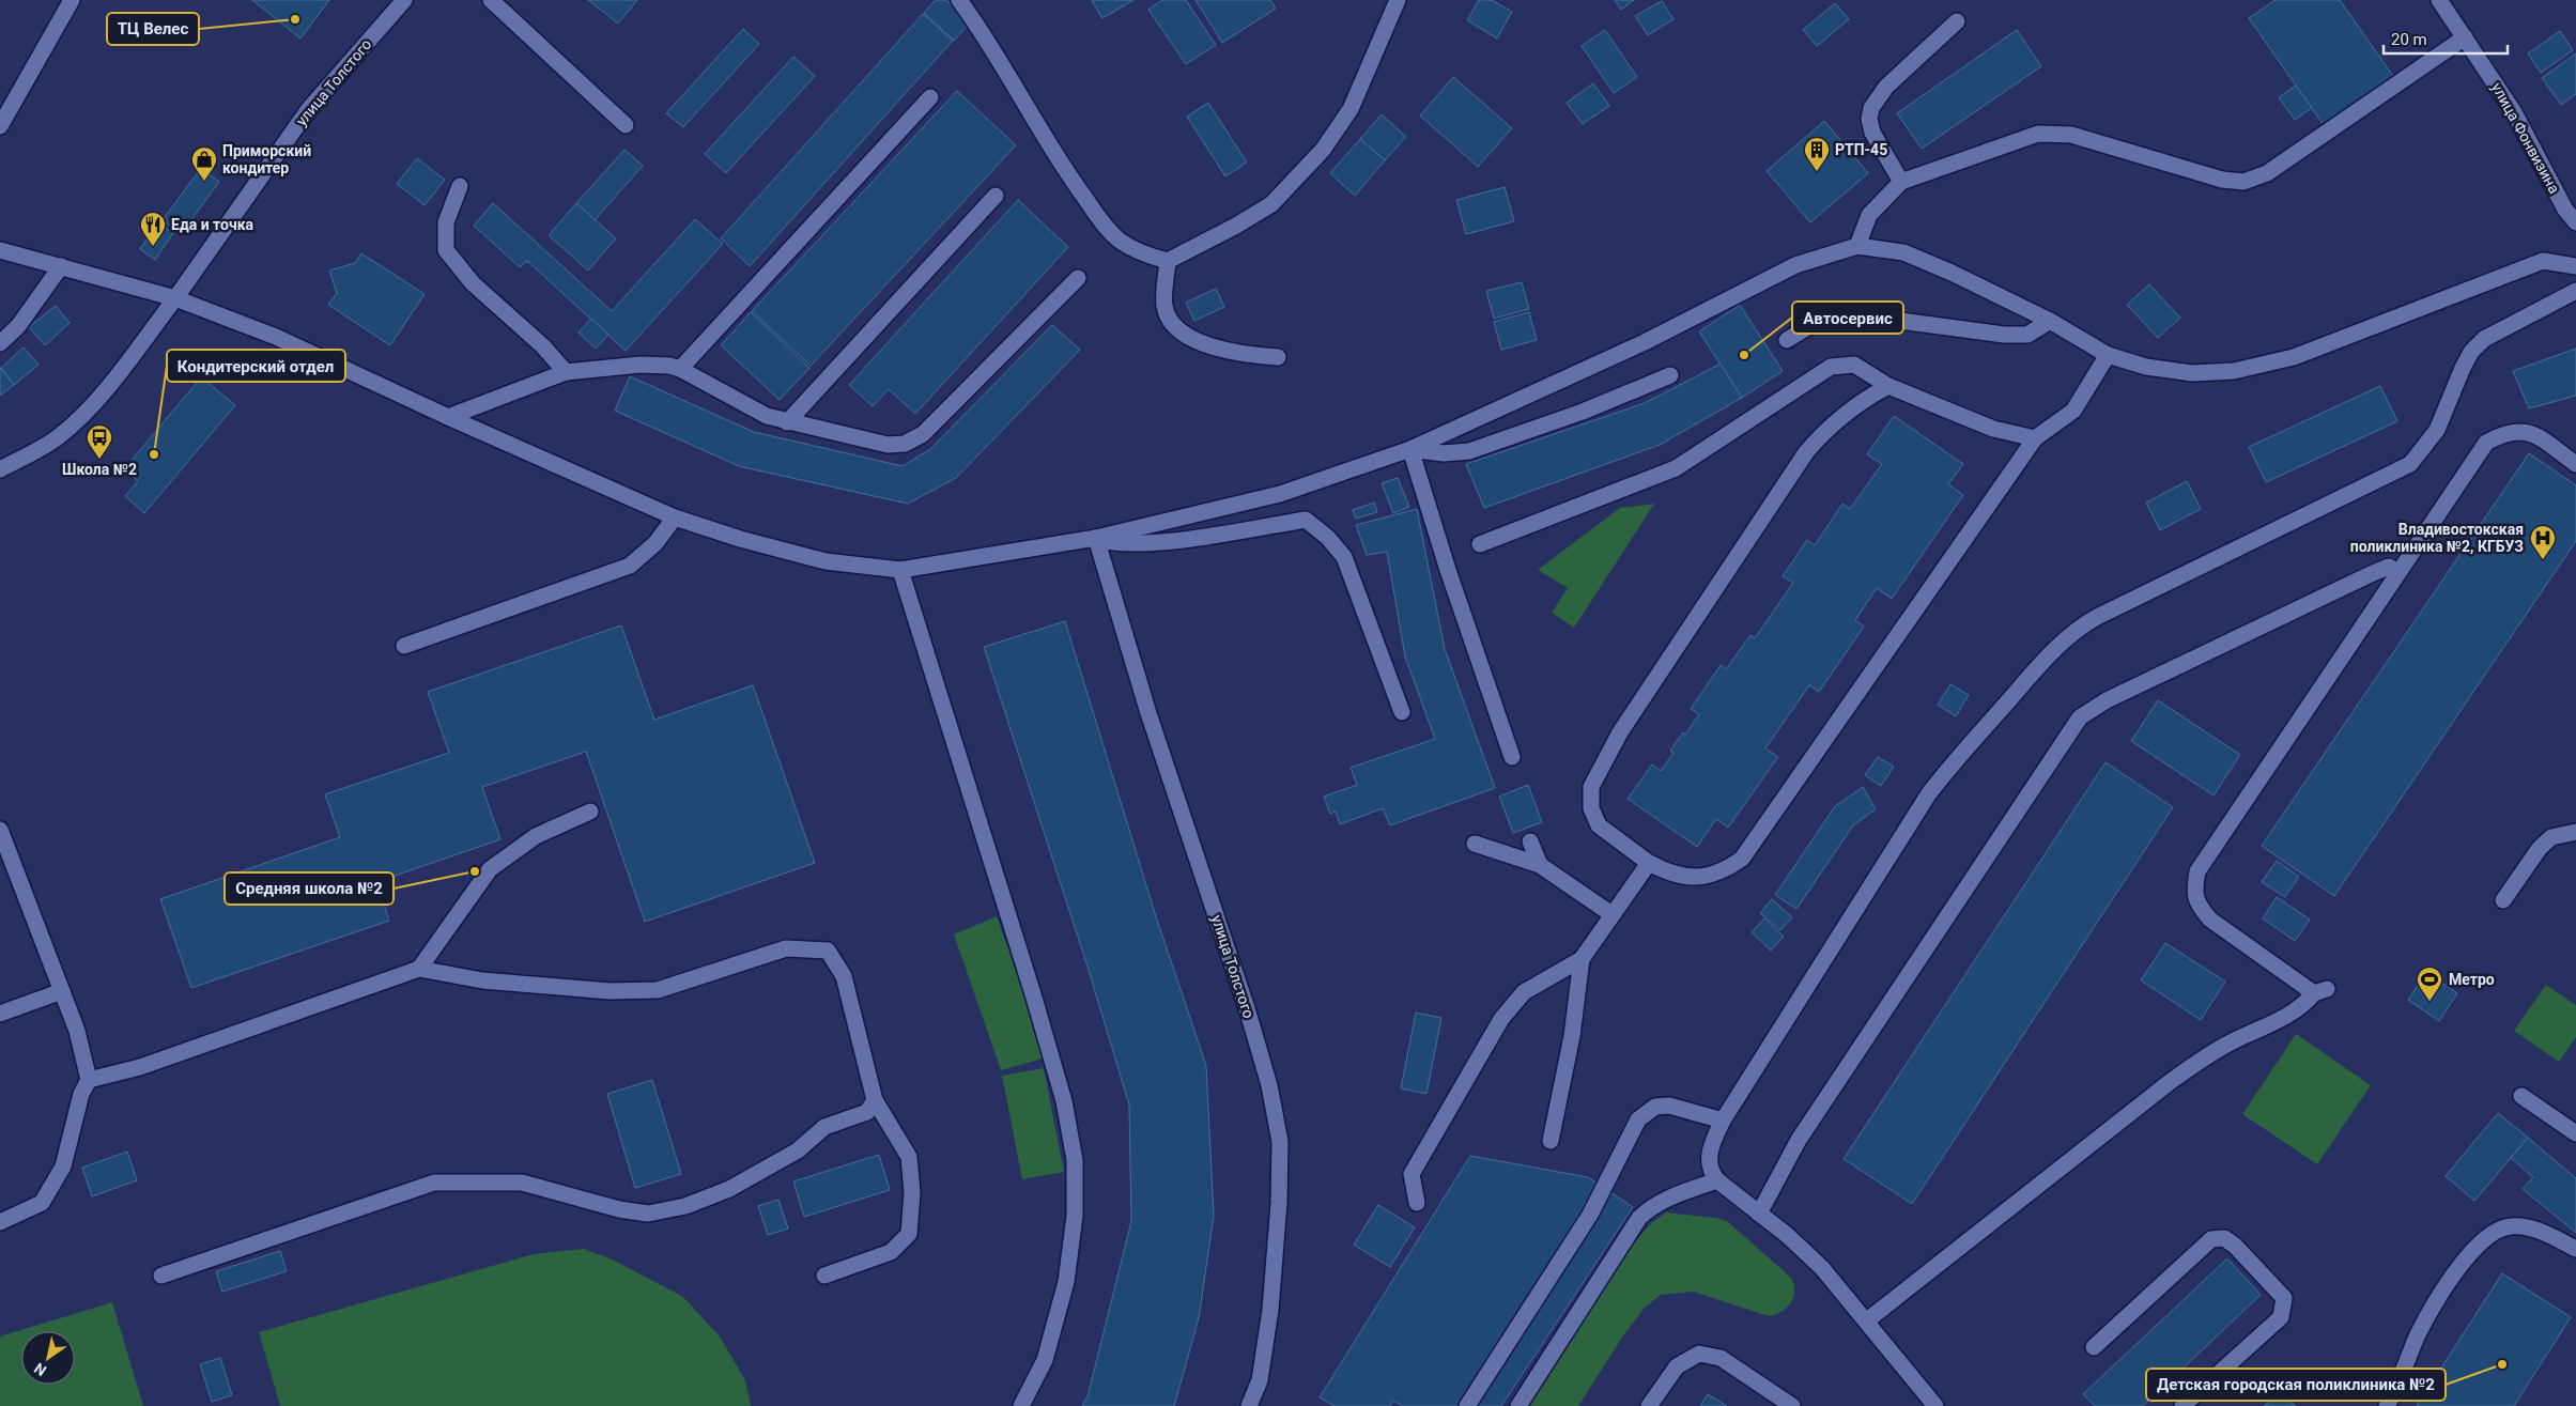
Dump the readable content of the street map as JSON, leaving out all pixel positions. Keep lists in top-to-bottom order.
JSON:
{
  "streets": {
    "street": ["улица Толстого", "улица Фонвизина"]
  },
  "places": {
    "other": [
      "ТЦ Велес",
      "Автосервис",
      "Кондитерский отдел",
      "Средняя школа №2",
      "Детская городская поликлиника №2"
    ],
    "building": ["РТП-45"],
    "shop": ["Приморский кондитер"],
    "restaurant": ["Еда и точка"],
    "bus stop": ["Школа №2"],
    "hospital": ["Владивостокская поликлиника №2, КГБУЗ"],
    "sports": ["Метро"]
  },
  "scale_bar": "20 m",
  "north": "bottom left"
}
